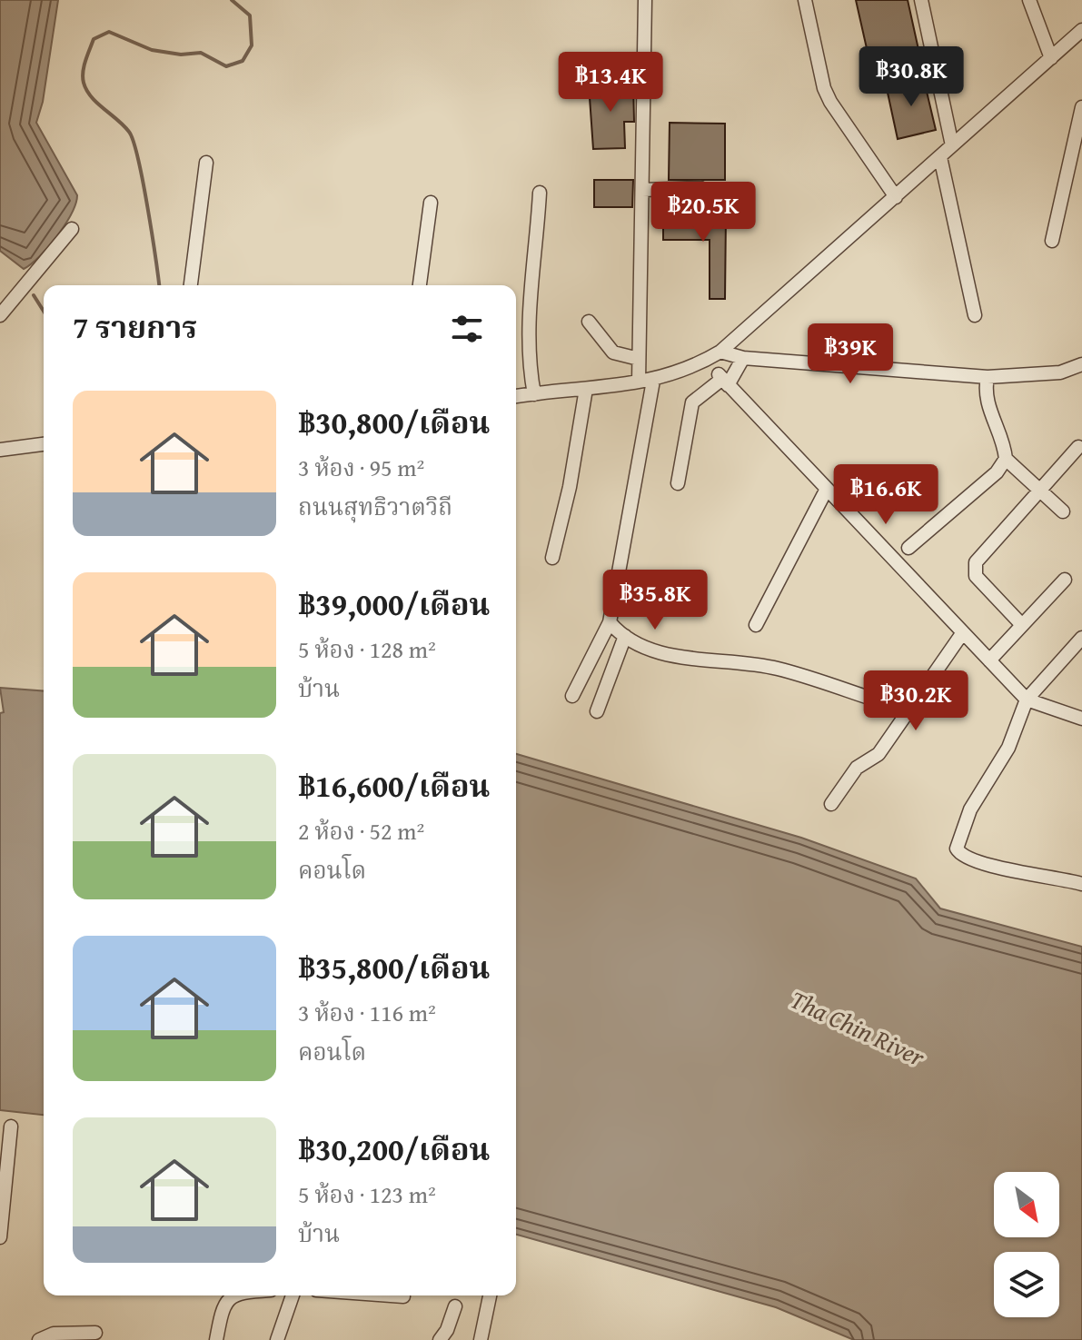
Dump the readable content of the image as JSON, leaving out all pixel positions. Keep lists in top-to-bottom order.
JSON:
{
  "water": ["Tha Chin River"],
  "north": "bottom right",
  "page": {
    "price": [
      "฿30.8K",
      "฿13.4K",
      "฿20.5K",
      "฿39K",
      "฿16.6K",
      "฿35.8K",
      "฿30.2K"
    ],
    "heading": "7 รายการ",
    "list": [
      {
        "name": "฿30,800/เดือน",
        "note": "3 ห้อง · 95 m² · ถนนสุทธิวาตวิถี"
      },
      {
        "name": "฿39,000/เดือน",
        "note": "5 ห้อง · 128 m² · บ้าน"
      },
      {
        "name": "฿16,600/เดือน",
        "note": "2 ห้อง · 52 m² · คอนโด"
      },
      {
        "name": "฿35,800/เดือน",
        "note": "3 ห้อง · 116 m² · คอนโด"
      },
      {
        "name": "฿30,200/เดือน",
        "note": "5 ห้อง · 123 m² · บ้าน"
      }
    ]
  }
}
